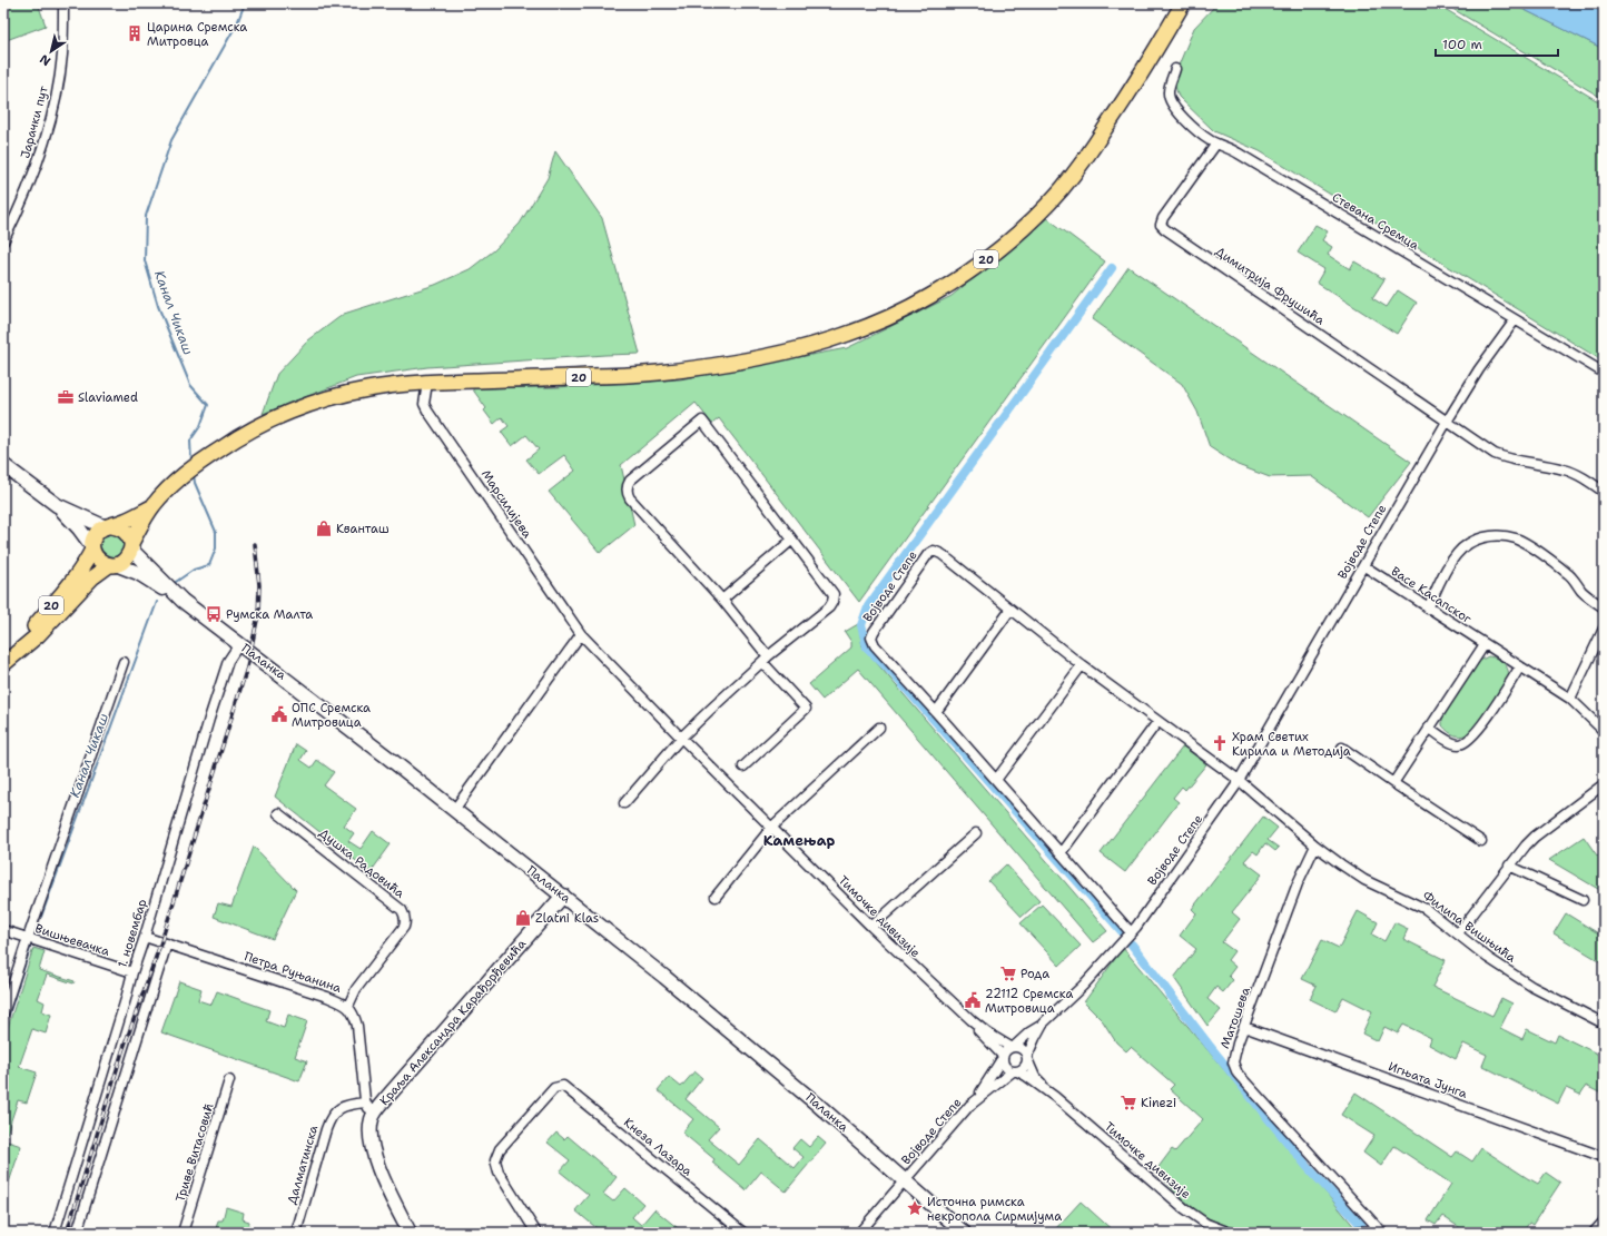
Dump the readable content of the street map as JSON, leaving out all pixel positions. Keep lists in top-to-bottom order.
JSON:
{
  "streets": {
    "main road": ["20", "Паланка", "Краља Александра Карађорђевића"],
    "street": [
      "Јарачки пут",
      "Стевана Сремца",
      "Димитрија Фрушића",
      "Марсилијева",
      "Војводе Степе",
      "Васе Касапског",
      "Душка Радовића",
      "Тимочке дивизије",
      "Филипа Вишњића",
      "1. новембар",
      "Вишњевачка",
      "Петра Руњанина",
      "Матошева",
      "Игњата Јунга",
      "Кнеза Лазара",
      "Триве Витасовић",
      "Далматинска"
    ]
  },
  "crossings": [
    ["Стевана Сремца", "Димитрија Фрушића"],
    ["Стевана Сремца", "Војводе Степе"],
    ["20", "Марсилијева"],
    ["20", "Паланка"],
    ["Димитрија Фрушића", "Војводе Степе"],
    ["Марсилијева", "Тимочке дивизије"],
    ["Војводе Степе", "Васе Касапског"],
    ["Војводе Степе", "Паланка"],
    ["Војводе Степе", "Тимочке дивизије"],
    ["Војводе Степе", "Филипа Вишњића"],
    ["Паланка", "1. новембар"],
    ["Паланка", "Краља Александра Карађорђевића"],
    ["Душка Радовића", "Петра Руњанина"],
    ["Филипа Вишњића", "Матошева"],
    ["1. новембар", "Вишњевачка"],
    ["1. новембар", "Петра Руњанина"],
    ["Петра Руњанина", "Далматинска"],
    ["Матошева", "Игњата Јунга"]
  ],
  "districts": ["Камењар"],
  "water": ["Канал Чикаш"],
  "places": {
    "building": ["Царина Сремска Митровца"],
    "office": ["Slaviamed"],
    "shop": ["Кванташ", "Zlatni Klas"],
    "bus stop": ["Румска Малта"],
    "public building": ["ОПС Сремска Митровица", "22112 Сремска Митровица"],
    "church": ["Храм Светих Кирила и Методија"],
    "supermarket": ["Рода", "Kinezi"],
    "place": ["Источна римска некропола Сирмијума"]
  },
  "scale_bar": "100 m",
  "north": "bottom left"
}
